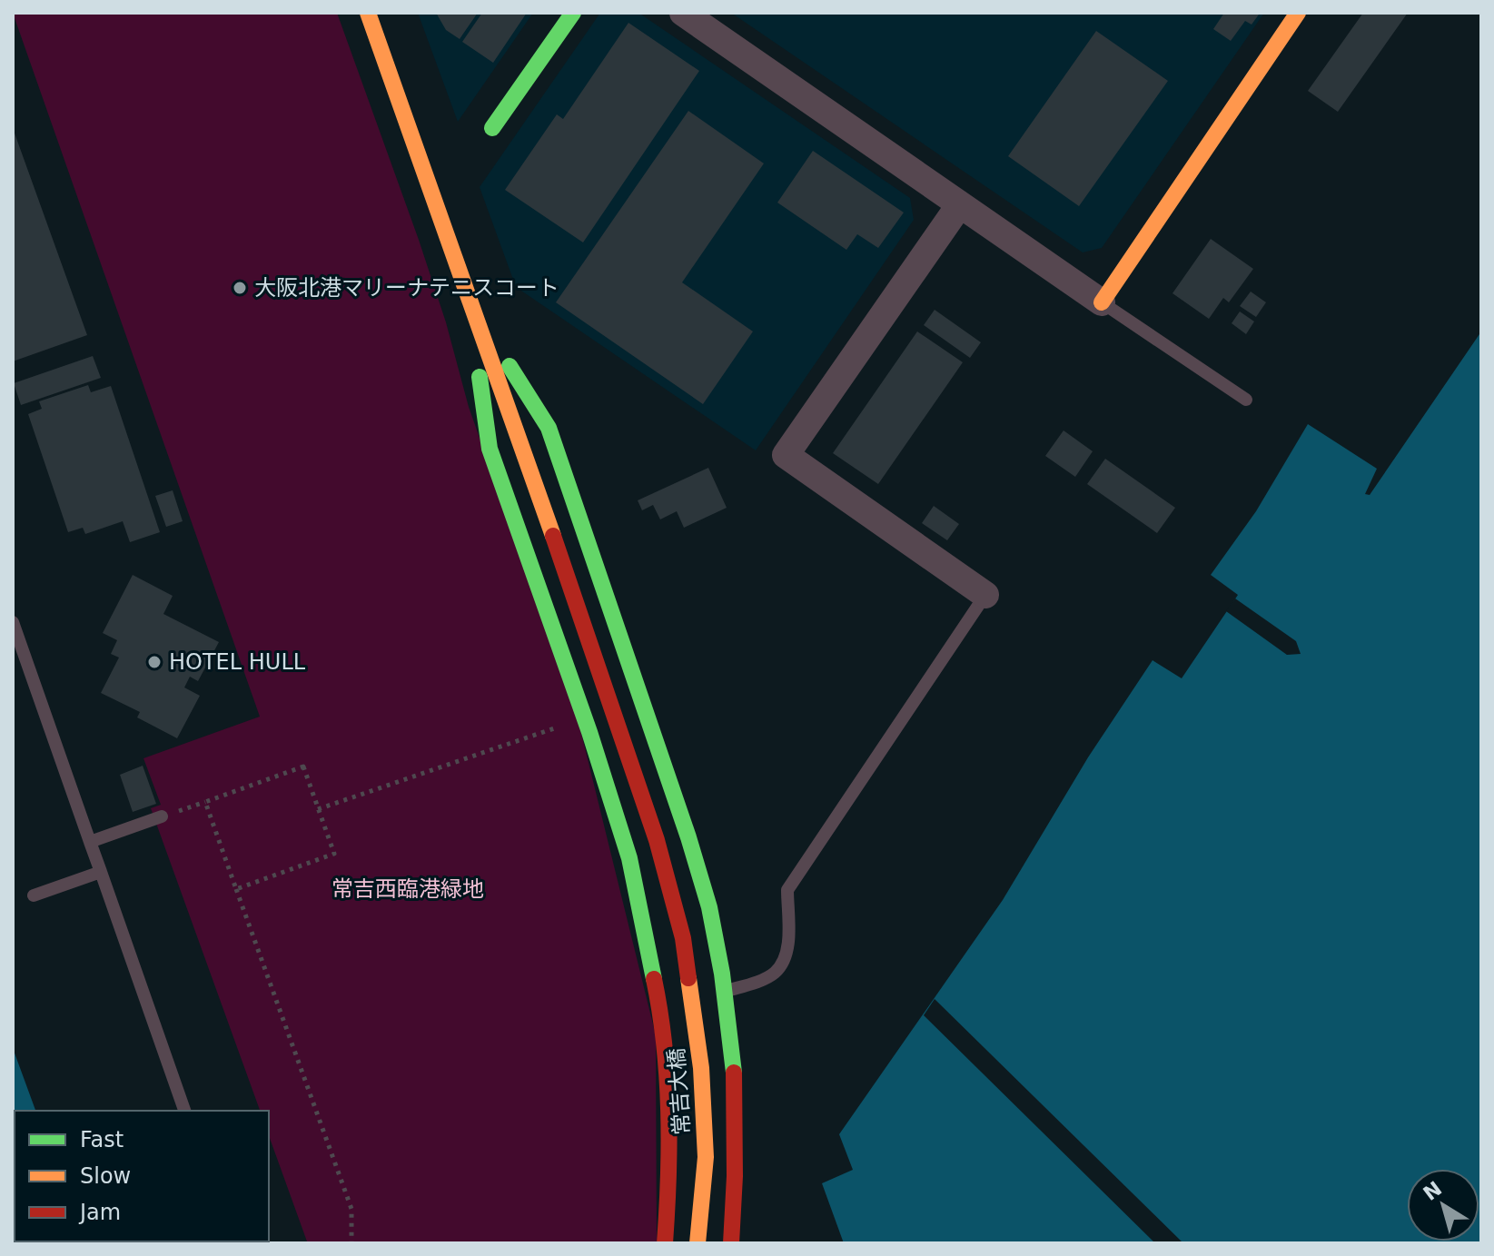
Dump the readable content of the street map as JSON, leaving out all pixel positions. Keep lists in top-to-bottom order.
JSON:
{
  "streets": {
    "street": ["常吉大橋"]
  },
  "parks": ["常吉西臨港緑地"],
  "places": ["大阪北港マリーナテニスコート", "HOTEL HULL"],
  "legend": ["Fast", "Slow", "Jam"],
  "north": "top left"
}
